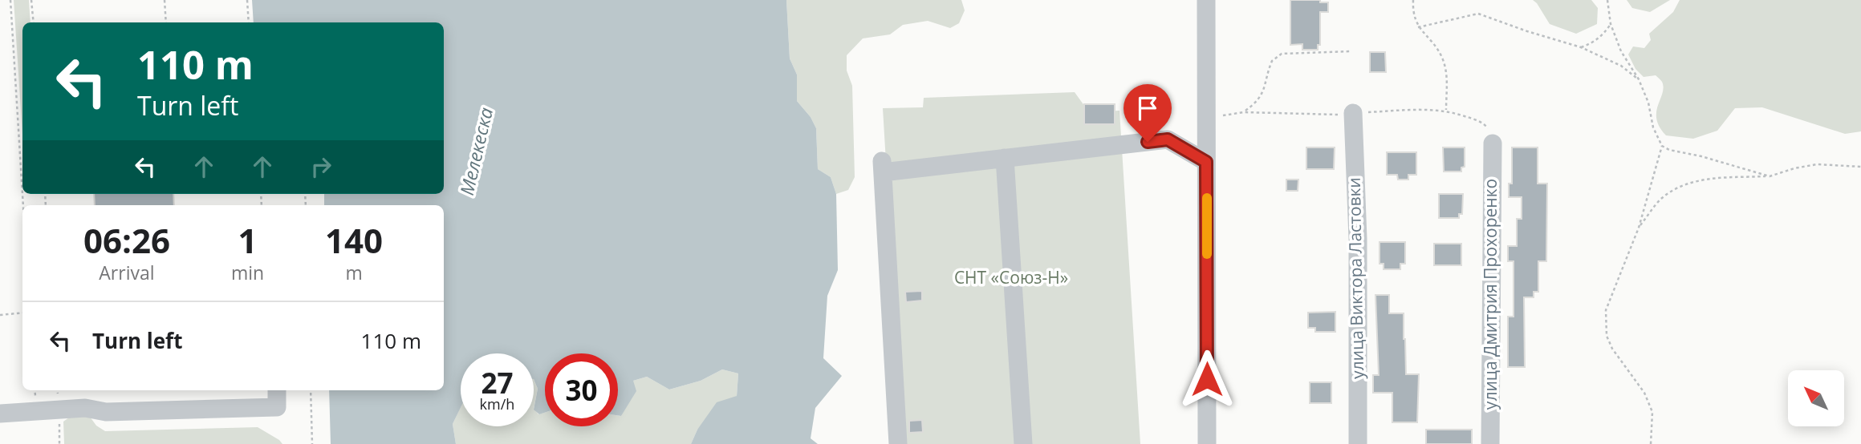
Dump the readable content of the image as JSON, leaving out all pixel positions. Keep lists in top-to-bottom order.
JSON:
{
  "streets": {
    "street": ["улица Виктора Ластовки", "улица Дмитрия Прохоренко"]
  },
  "water": ["Мелекеска"],
  "parks": ["СНТ «Союз-Н»"],
  "north": "top left",
  "page": {
    "turn": ["110 m", "Turn left"],
    "eta": [
      "06:26",
      "Arrival",
      "1",
      "min",
      "140",
      "m"
    ],
    "list": [
      {
        "name": "Turn left",
        "value": "110 m"
      }
    ],
    "speed": "27 km/h",
    "limit": "30"
  }
}
